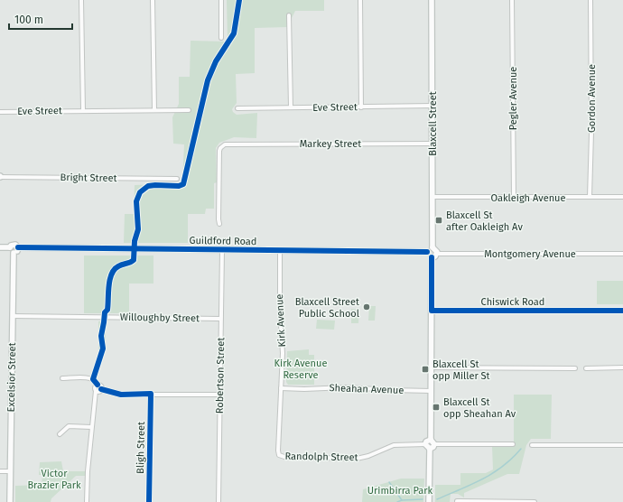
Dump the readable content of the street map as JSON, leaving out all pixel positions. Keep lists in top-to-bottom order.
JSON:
{
  "streets": {
    "street": [
      "Pegler Avenue",
      "Gordon Avenue",
      "Eve Street",
      "Blaxcell Street",
      "Markey Street",
      "Bright Street",
      "Oakleigh Avenue",
      "Guildford Road",
      "Montgomery Avenue",
      "Chiswick Road",
      "Willoughby Street",
      "Kirk Avenue",
      "Robertson Street",
      "Excelsior Street",
      "Sheahan Avenue",
      "Bligh Street",
      "Randolph Street"
    ]
  },
  "crossings": [
    ["Pegler Avenue", "Oakleigh Avenue"],
    ["Gordon Avenue", "Oakleigh Avenue"],
    ["Eve Street", "Blaxcell Street"],
    ["Blaxcell Street", "Markey Street"],
    ["Blaxcell Street", "Oakleigh Avenue"],
    ["Blaxcell Street", "Guildford Road"],
    ["Blaxcell Street", "Montgomery Avenue"],
    ["Guildford Road", "Montgomery Avenue"],
    ["Guildford Road", "Kirk Avenue"],
    ["Guildford Road", "Robertson Street"],
    ["Guildford Road", "Excelsior Street"],
    ["Willoughby Street", "Robertson Street"],
    ["Willoughby Street", "Excelsior Street"],
    ["Kirk Avenue", "Sheahan Avenue"],
    ["Kirk Avenue", "Randolph Street"]
  ],
  "parks": ["Kirk Avenue Reserve", "Victor Brazier Park", "Urimbirra Park"],
  "places": {
    "transit": ["Blaxcell St after Oakleigh Av", "Blaxcell St opp Miller St", "Blaxcell St opp Sheahan Av"],
    "other": ["Blaxcell Street Public School"]
  },
  "scale_bar": "100 m"
}
